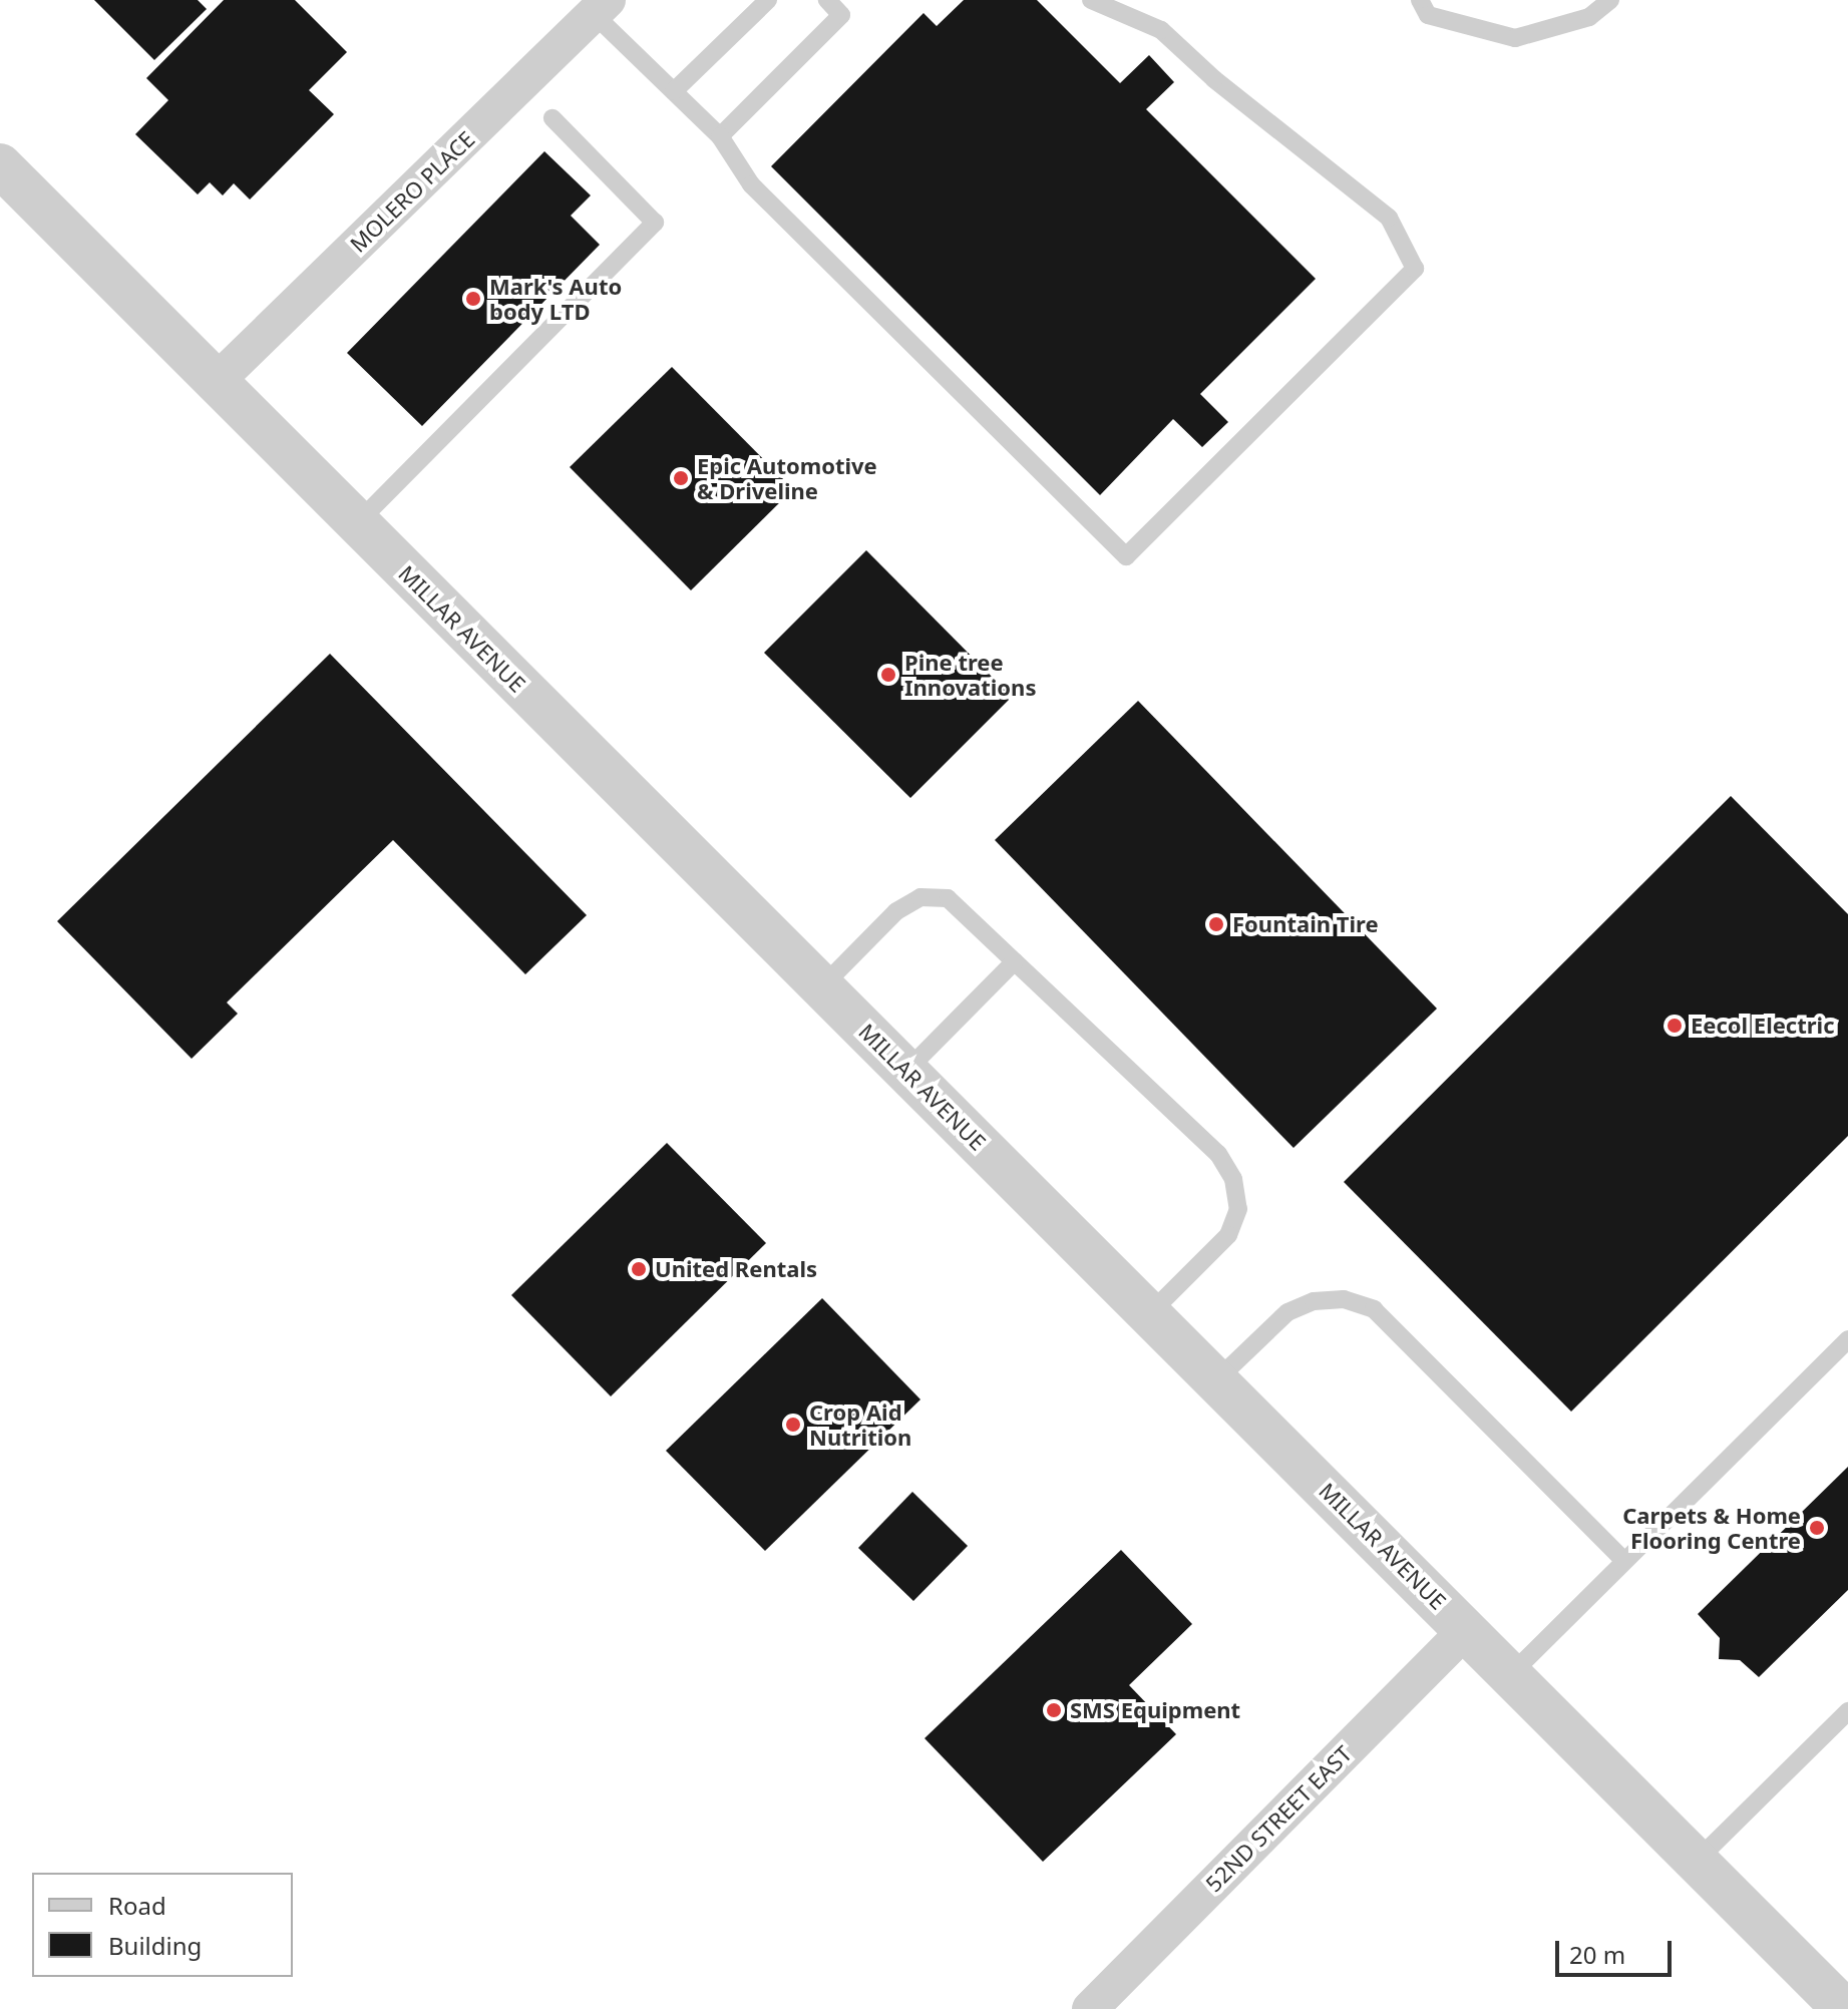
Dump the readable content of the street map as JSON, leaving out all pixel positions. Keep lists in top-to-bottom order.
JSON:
{
  "streets": {
    "street": ["MOLERO PLACE", "MILLAR AVENUE", "52ND STREET EAST"]
  },
  "crossings": [
    ["MOLERO PLACE", "MILLAR AVENUE"],
    ["MILLAR AVENUE", "52ND STREET EAST"]
  ],
  "places": [
    "Mark's Auto body LTD",
    "Epic Automotive & Driveline",
    "Pine tree Innovations",
    "Fountain Tire",
    "Eecol Electric",
    "United Rentals",
    "Crop Aid Nutrition",
    "Carpets & Home Flooring Centre",
    "SMS Equipment"
  ],
  "legend": ["Road", "Building"],
  "scale_bar": "20 m"
}
